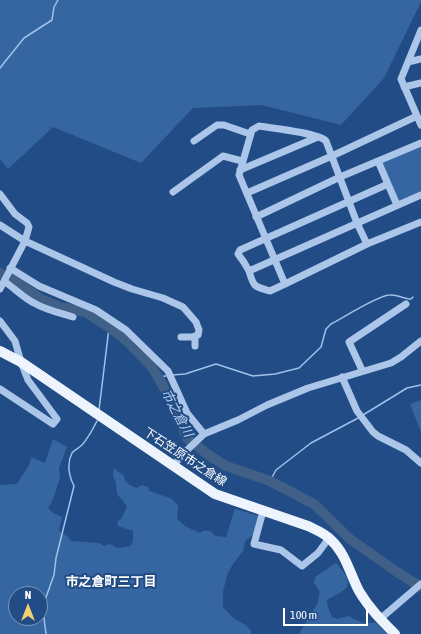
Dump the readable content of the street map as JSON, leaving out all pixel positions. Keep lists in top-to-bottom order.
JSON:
{
  "streets": {
    "main road": ["下石笠原市之倉線"]
  },
  "districts": ["市之倉町三丁目"],
  "water": ["市之倉川"],
  "scale_bar": "100 m",
  "north": "top"
}
